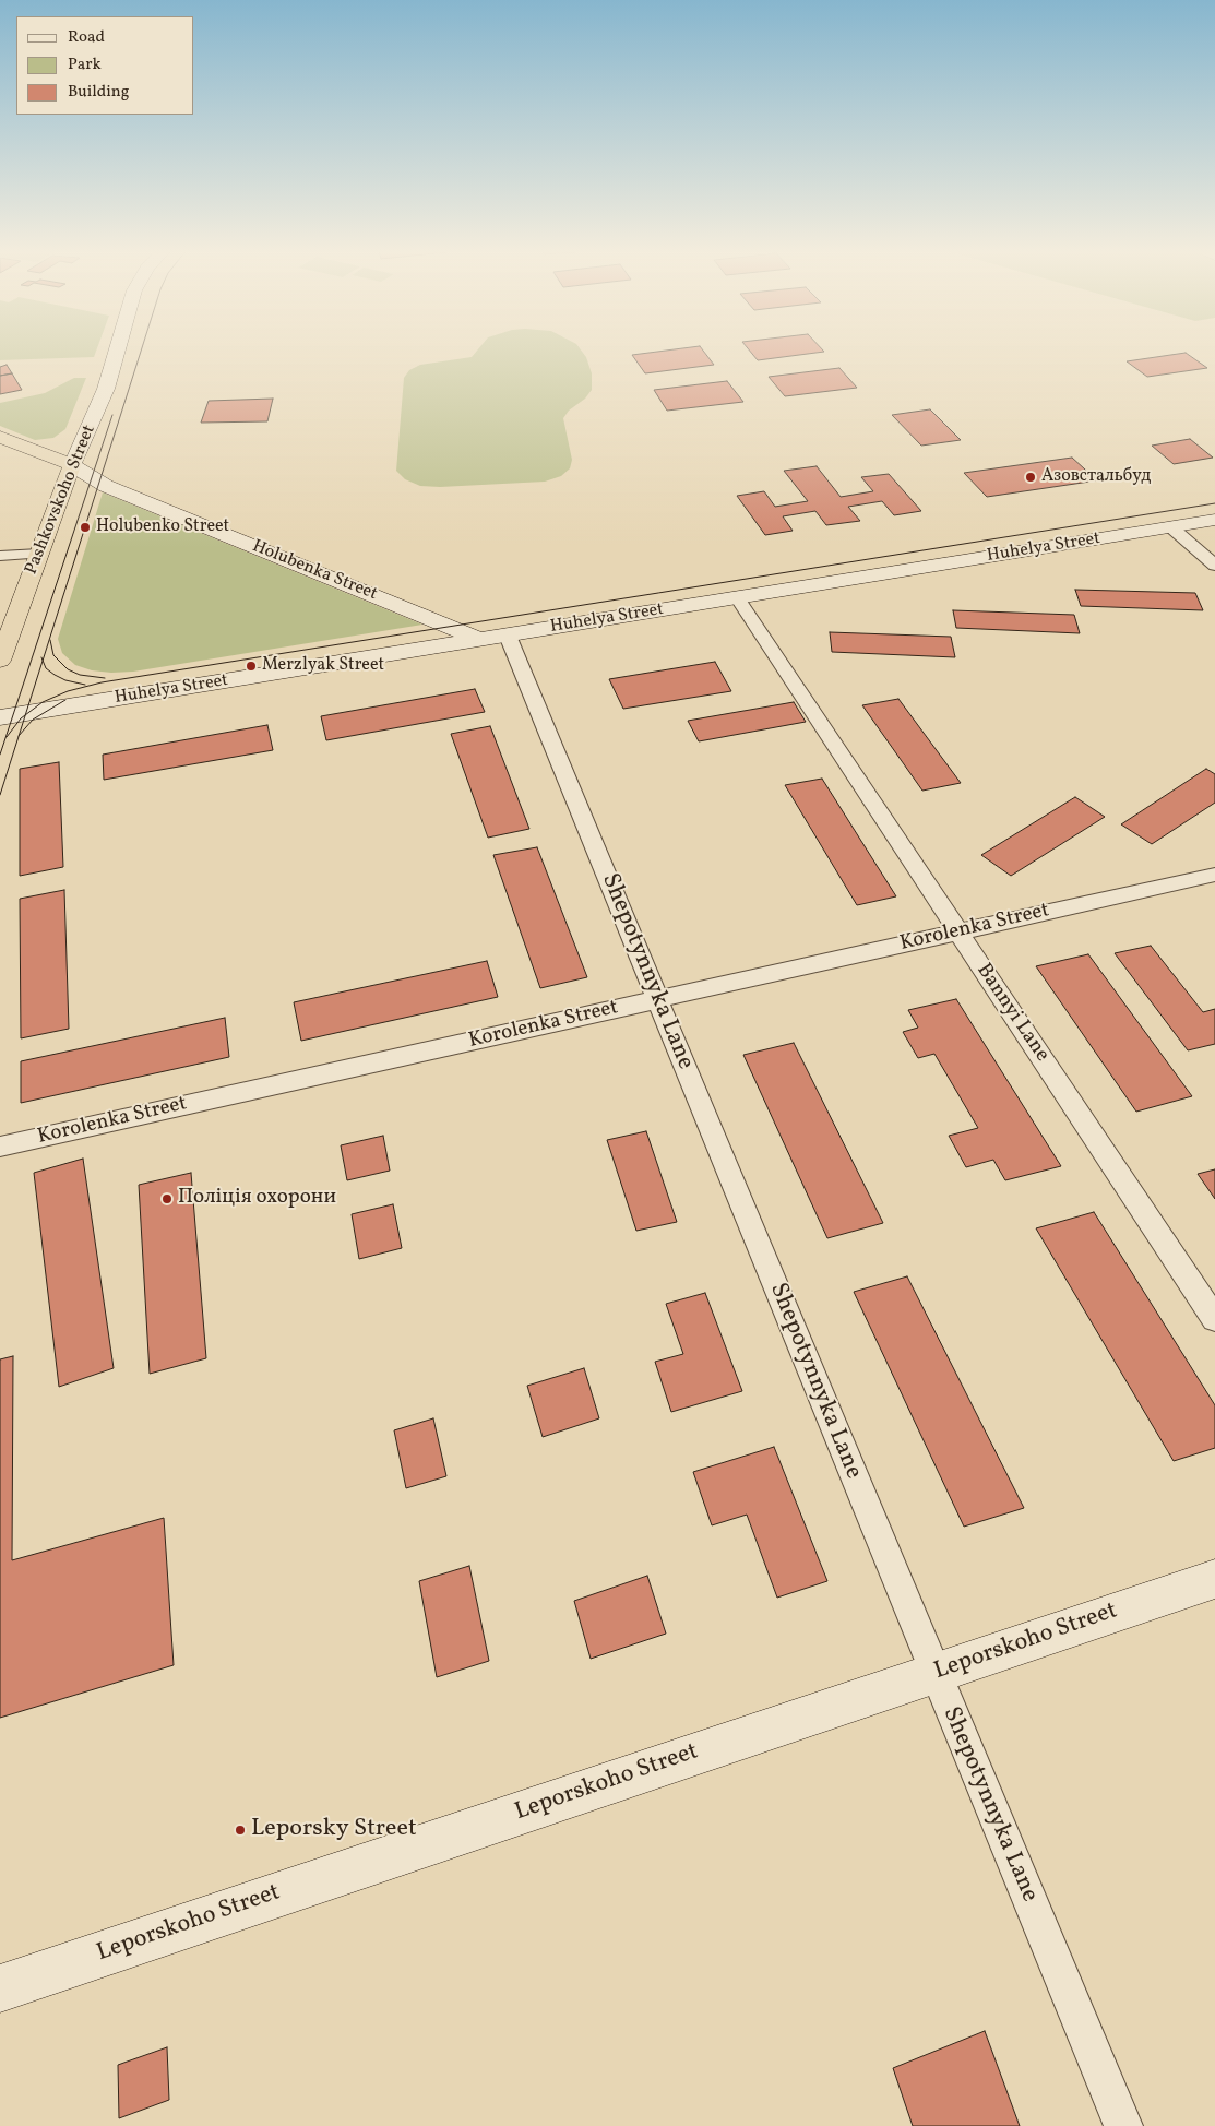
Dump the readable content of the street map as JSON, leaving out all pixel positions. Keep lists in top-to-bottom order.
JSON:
{
  "streets": {
    "highway": ["Pashkovskoho Street", "Holubenka Street"],
    "street": [
      "Huhelya Street",
      "Korolenka Street",
      "Shepotynnyka Lane",
      "Bannyi Lane",
      "Leporskoho Street"
    ]
  },
  "crossings": [
    ["Pashkovskoho Street", "Holubenka Street"],
    ["Huhelya Street", "Holubenka Street"],
    ["Huhelya Street", "Shepotynnyka Lane"],
    ["Huhelya Street", "Bannyi Lane"],
    ["Korolenka Street", "Shepotynnyka Lane"],
    ["Korolenka Street", "Bannyi Lane"],
    ["Shepotynnyka Lane", "Leporskoho Street"]
  ],
  "places": [
    "Азовстальбуд",
    "Holubenko Street",
    "Merzlyak Street",
    "Поліція охорони",
    "Leporsky Street"
  ],
  "legend": ["Road", "Park", "Building"]
}
